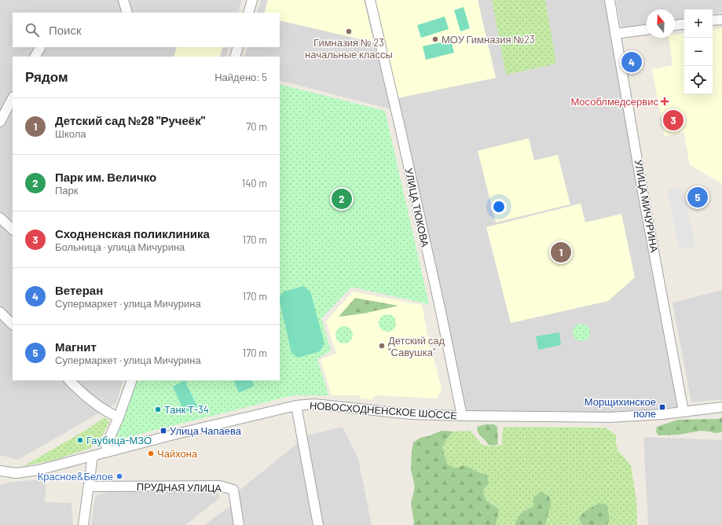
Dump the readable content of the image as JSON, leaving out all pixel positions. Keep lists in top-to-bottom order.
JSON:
{
  "streets": {
    "street": [
      "УЛИЦА МИЧУРИНА",
      "УЛИЦА ТЮКОВА",
      "НОВОСХОДНЕНСКОЕ ШОССЕ",
      "ПРУДНАЯ УЛИЦА"
    ]
  },
  "crossings": [
    ["УЛИЦА МИЧУРИНА", "НОВОСХОДНЕНСКОЕ ШОССЕ"],
    ["УЛИЦА ТЮКОВА", "НОВОСХОДНЕНСКОЕ ШОССЕ"]
  ],
  "places": {
    "other": [
      "Гимназия № 23 начальные классы",
      "МОУ Гимназия №23",
      "Детский сад \"Савушка\"",
      "Танк Т-34",
      "Гаубица-МЗО",
      "Чайхона",
      "Красное&Белое"
    ],
    "health": ["Мособлмедсервис"],
    "transit": ["Морщихинское поле", "Улица Чапаева"]
  },
  "north": "top",
  "page": {
    "map_buttons": ["+", "−"],
    "search": "Поиск",
    "pins": [
      "4",
      "3",
      "5",
      "2",
      "1"
    ],
    "heading": ["Рядом", "Найдено: 5"],
    "list": [
      {
        "mark": "1",
        "name": "Детский сад №28 \"Ручеёк\"",
        "note": "Школа",
        "value": "70 m"
      },
      {
        "mark": "2",
        "name": "Парк им. Величко",
        "note": "Парк",
        "value": "140 m"
      },
      {
        "mark": "3",
        "name": "Сходненская поликлиника",
        "note": "Больница · улица Мичурина",
        "value": "170 m"
      },
      {
        "mark": "4",
        "name": "Ветеран",
        "note": "Супермаркет · улица Мичурина",
        "value": "170 m"
      },
      {
        "mark": "5",
        "name": "Магнит",
        "note": "Супермаркет · улица Мичурина",
        "value": "170 m"
      }
    ]
  }
}
